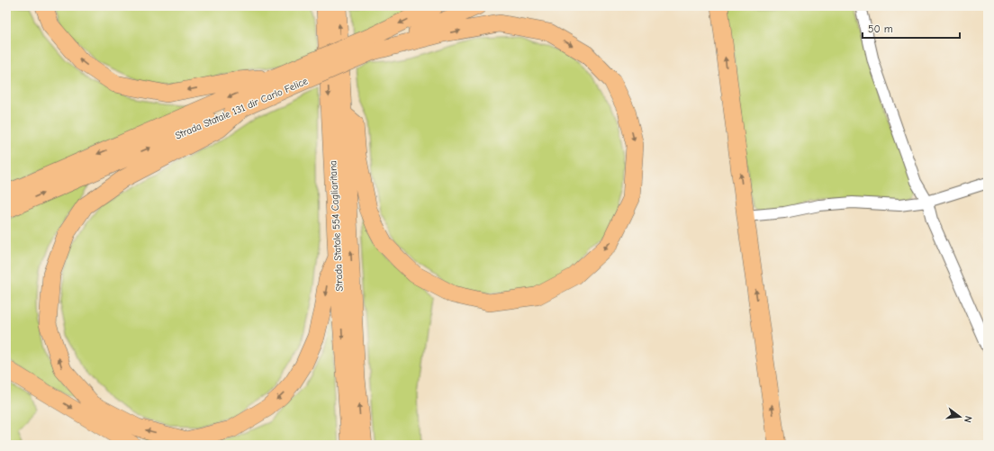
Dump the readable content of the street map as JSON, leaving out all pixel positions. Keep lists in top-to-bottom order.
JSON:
{
  "streets": {
    "highway": ["Strada Statale 131 dir Carlo Felice", "Strada Statale 554 Cagliaritana"]
  },
  "scale_bar": "50 m",
  "north": "right"
}
